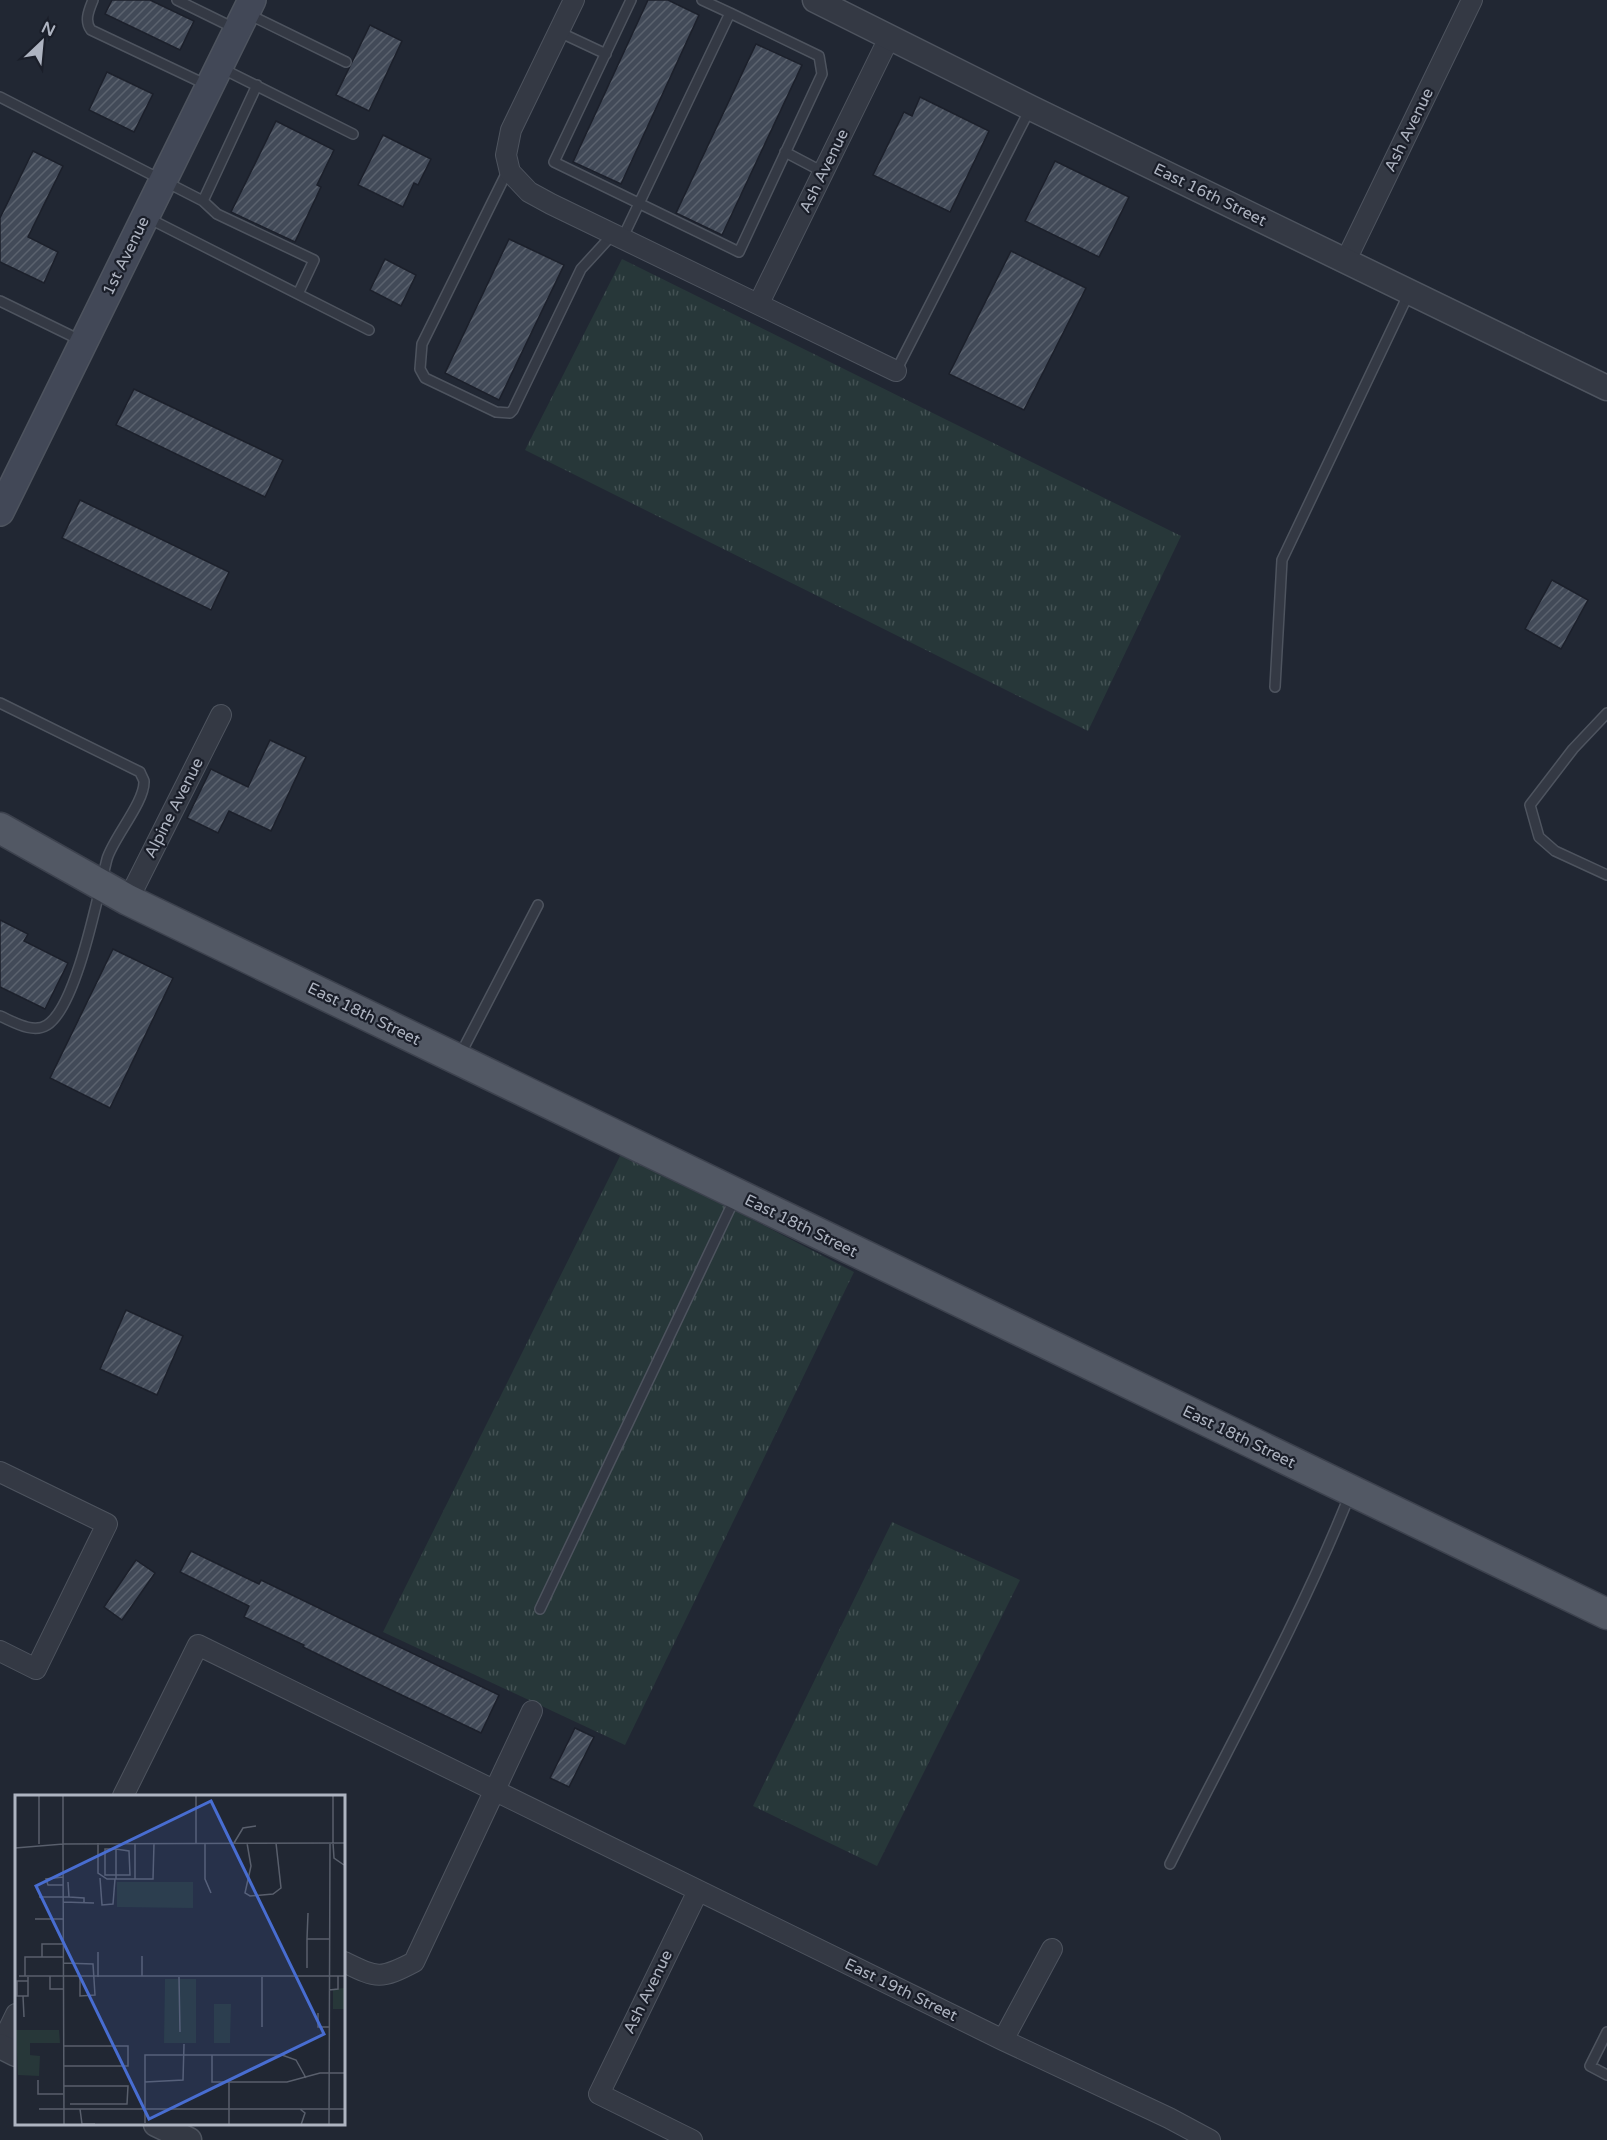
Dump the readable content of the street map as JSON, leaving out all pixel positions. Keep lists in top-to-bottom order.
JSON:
{
  "streets": {
    "main road": ["1st Avenue", "East 18th Street"],
    "street": [
      "Ash Avenue",
      "East 16th Street",
      "Alpine Avenue",
      "East 19th Street"
    ]
  },
  "crossings": [
    ["Ash Avenue", "East 16th Street"],
    ["Ash Avenue", "East 19th Street"],
    ["Alpine Avenue", "East 18th Street"]
  ],
  "north": "top right"
}
